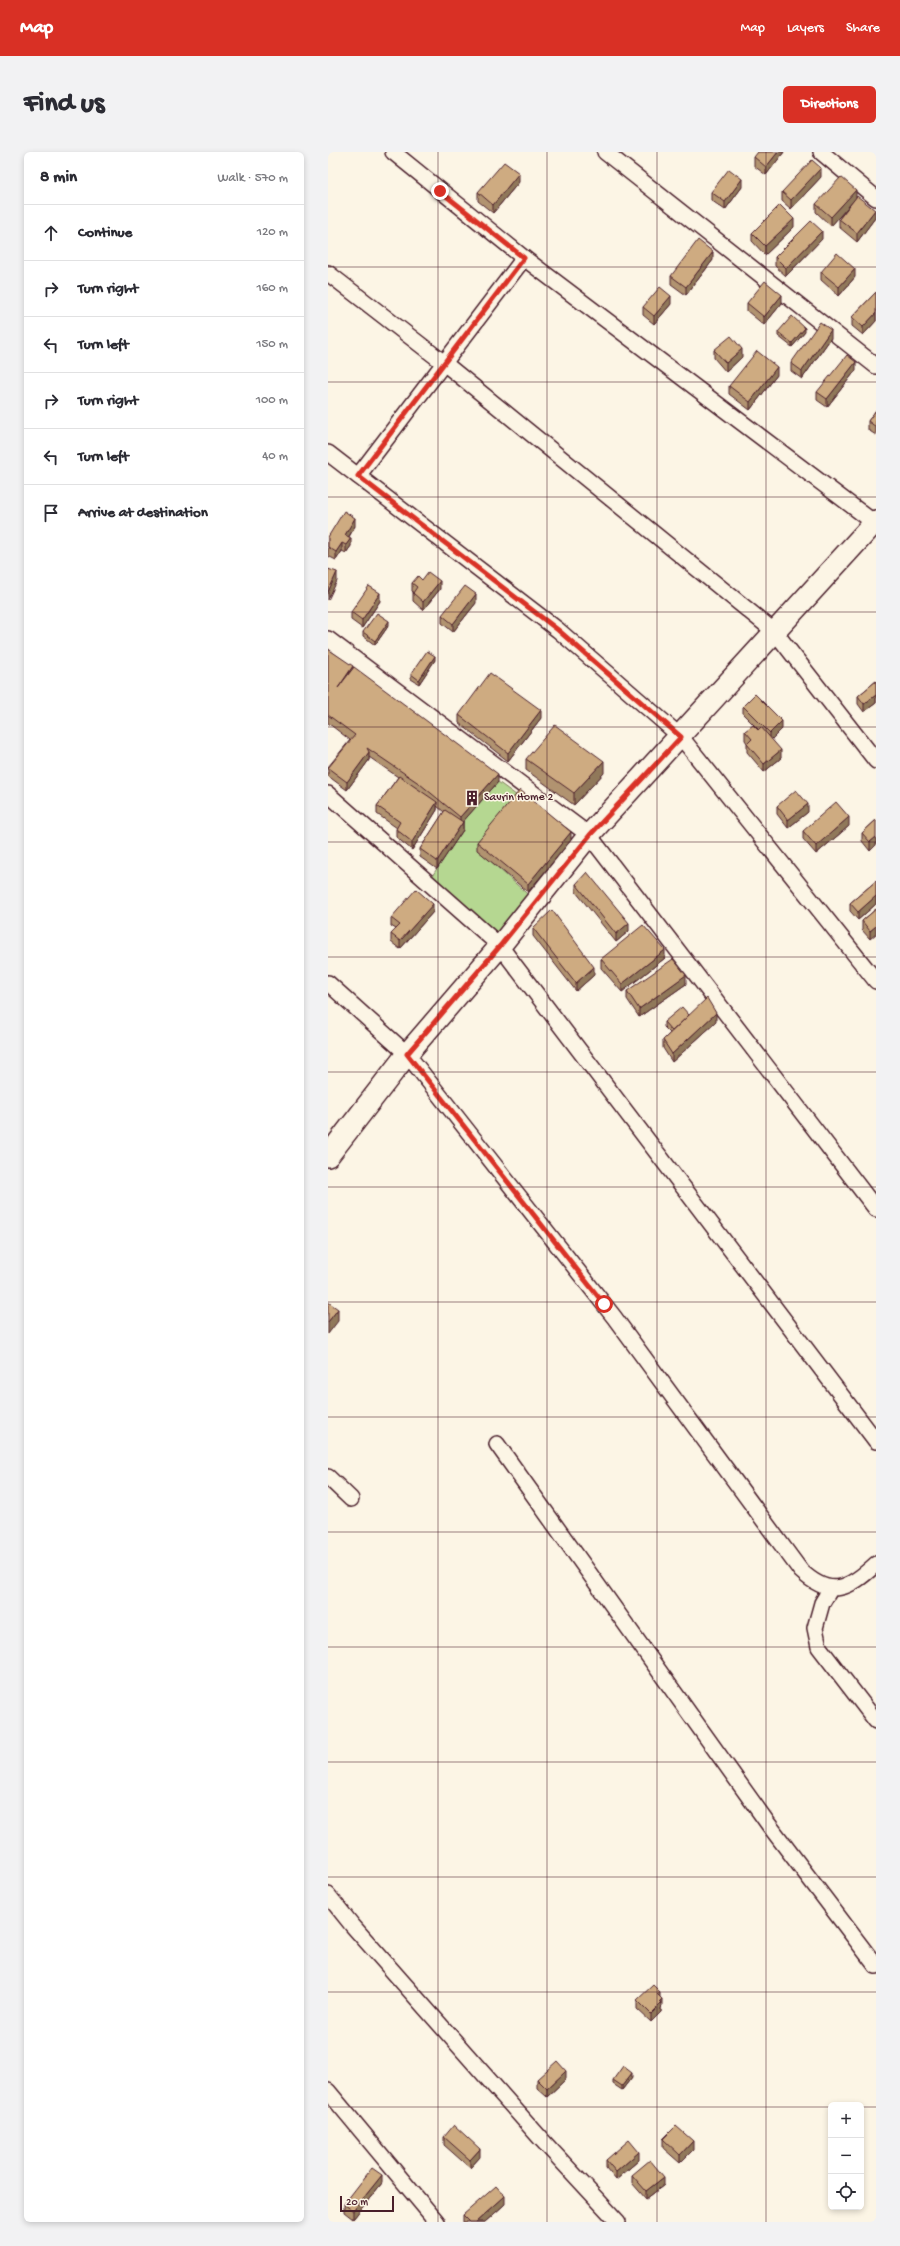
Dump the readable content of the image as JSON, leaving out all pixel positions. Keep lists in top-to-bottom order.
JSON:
{
  "places": {
    "building": ["Savrin Home 2"]
  },
  "scale_bar": "20 m",
  "page": {
    "header": "Map",
    "nav": ["Map", "Layers", "Share"],
    "buttons": "Directions",
    "title": "Find us",
    "heading": ["8 min", "Walk · 570 m"],
    "list": [
      ["Continue", "120 m"],
      ["Turn right", "160 m"],
      ["Turn left", "150 m"],
      ["Turn right", "100 m"],
      ["Turn left", "40 m"],
      "Arrive at destination"
    ],
    "map_buttons": ["+", "−"],
    "scale": "20 m"
  }
}
